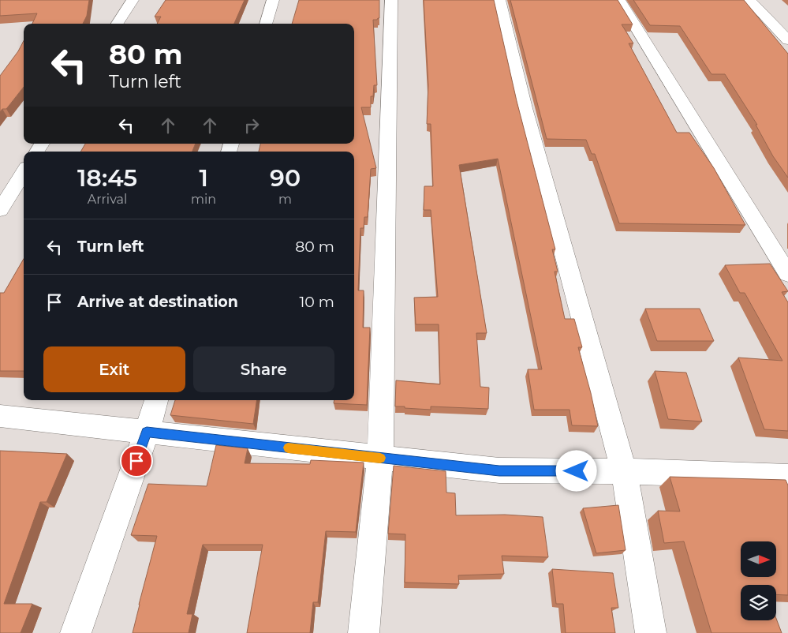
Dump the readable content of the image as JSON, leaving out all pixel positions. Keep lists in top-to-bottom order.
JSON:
{
  "north": "right",
  "page": {
    "turn": ["80 m", "Turn left"],
    "eta": [
      "18:45",
      "Arrival",
      "1",
      "min",
      "90",
      "m"
    ],
    "list": [
      {
        "name": "Turn left",
        "value": "80 m"
      },
      {
        "name": "Arrive at destination",
        "value": "10 m"
      }
    ],
    "buttons": ["Exit", "Share"]
  }
}
